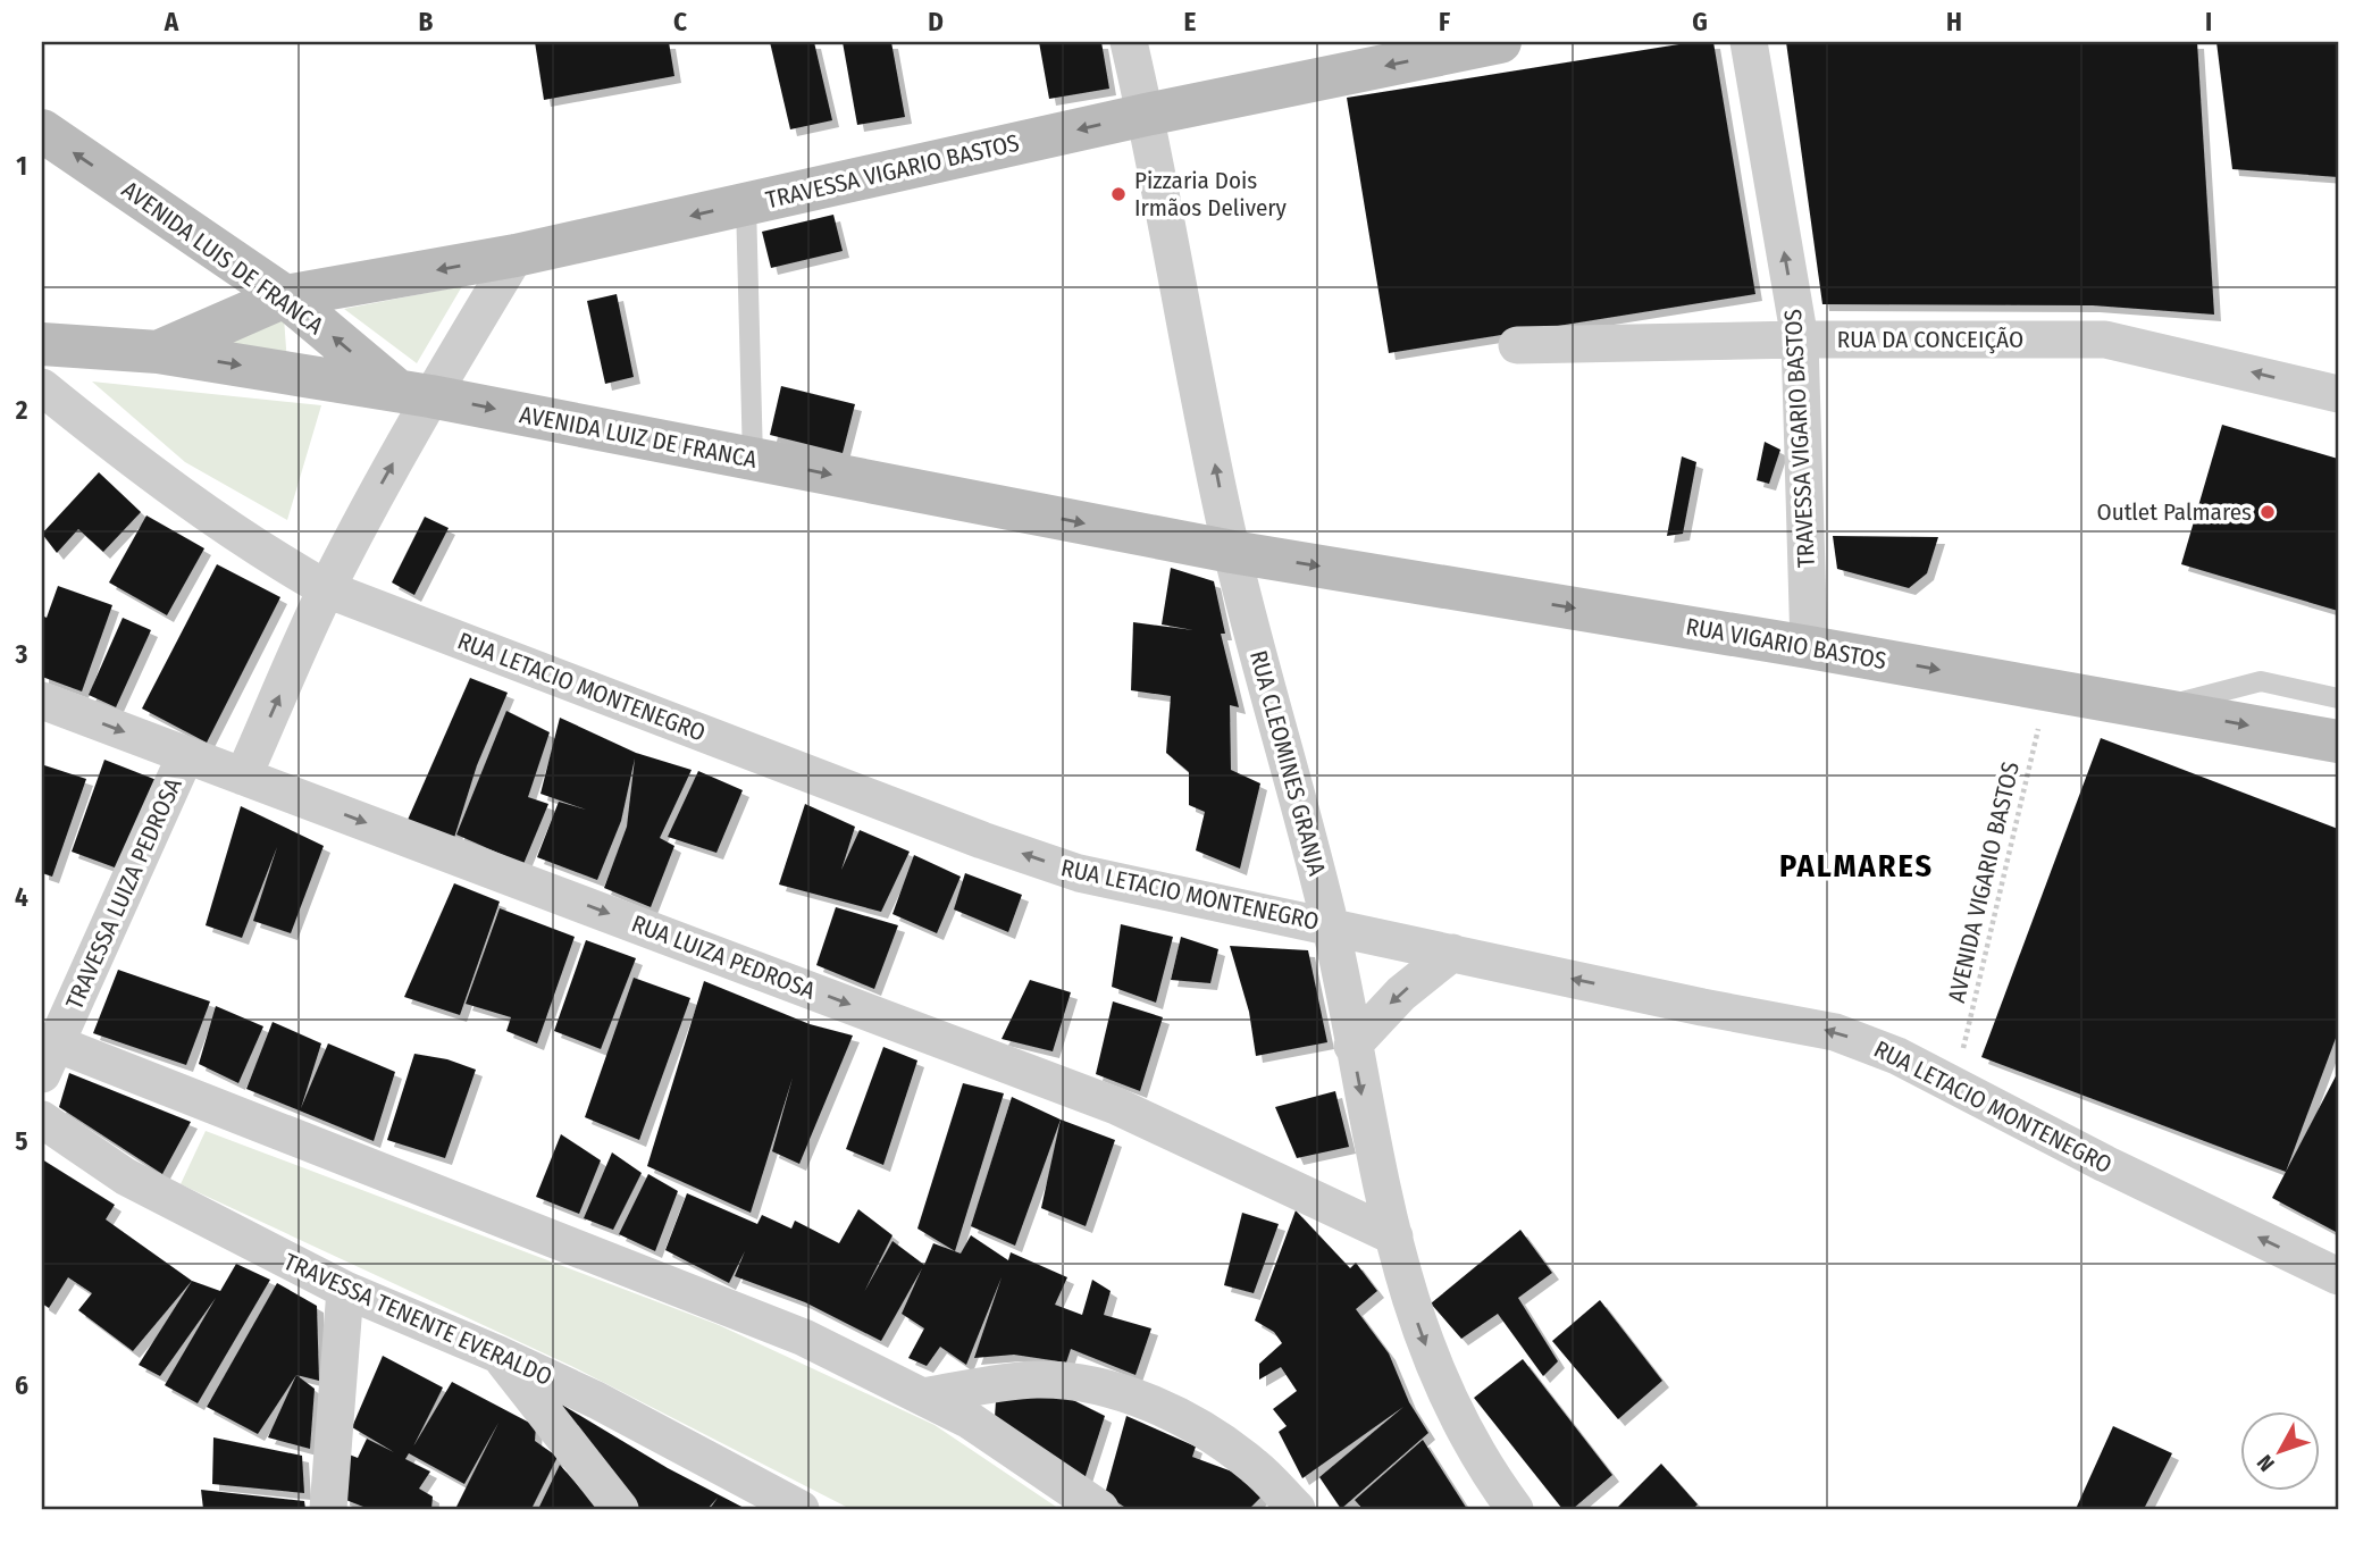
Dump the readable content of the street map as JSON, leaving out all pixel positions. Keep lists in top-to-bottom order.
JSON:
{
  "streets": {
    "main road": [
      "TRAVESSA VIGARIO BASTOS",
      "AVENIDA LUIS DE FRANCA",
      "AVENIDA LUIZ DE FRANCA",
      "RUA VIGARIO BASTOS"
    ],
    "street": [
      "RUA DA CONCEIÇÃO",
      "RUA LETACIO MONTENEGRO",
      "RUA CLEOMINES GRANJA",
      "TRAVESSA LUIZA PEDROSA",
      "RUA LUIZA PEDROSA",
      "TRAVESSA TENENTE EVERALDO"
    ],
    "path": ["AVENIDA VIGARIO BASTOS"]
  },
  "crossings": [
    ["TRAVESSA VIGARIO BASTOS", "AVENIDA LUIS DE FRANCA"],
    ["TRAVESSA VIGARIO BASTOS", "RUA DA CONCEIÇÃO"],
    ["TRAVESSA VIGARIO BASTOS", "AVENIDA LUIZ DE FRANCA"],
    ["TRAVESSA VIGARIO BASTOS", "RUA VIGARIO BASTOS"],
    ["TRAVESSA VIGARIO BASTOS", "RUA CLEOMINES GRANJA"],
    ["AVENIDA LUIS DE FRANCA", "AVENIDA LUIZ DE FRANCA"],
    ["AVENIDA LUIZ DE FRANCA", "RUA VIGARIO BASTOS"],
    ["AVENIDA LUIZ DE FRANCA", "RUA CLEOMINES GRANJA"],
    ["RUA VIGARIO BASTOS", "RUA CLEOMINES GRANJA"],
    ["RUA VIGARIO BASTOS", "AVENIDA VIGARIO BASTOS"],
    ["RUA LETACIO MONTENEGRO", "RUA CLEOMINES GRANJA"],
    ["RUA LETACIO MONTENEGRO", "AVENIDA VIGARIO BASTOS"],
    ["RUA CLEOMINES GRANJA", "RUA LUIZA PEDROSA"],
    ["TRAVESSA LUIZA PEDROSA", "RUA LUIZA PEDROSA"]
  ],
  "one_way": [
    "TRAVESSA VIGARIO BASTOS",
    "AVENIDA LUIS DE FRANCA",
    "RUA DA CONCEIÇÃO",
    "AVENIDA LUIZ DE FRANCA",
    "RUA VIGARIO BASTOS",
    "RUA LETACIO MONTENEGRO"
  ],
  "districts": ["PALMARES"],
  "places": ["Pizzaria Dois Irmãos Delivery", "Outlet Palmares"],
  "north": "bottom left",
  "grid": {
    "columns": [
      "A",
      "B",
      "C",
      "D",
      "E",
      "F",
      "G",
      "H",
      "I"
    ],
    "rows": [
      "1",
      "2",
      "3",
      "4",
      "5",
      "6"
    ]
  }
}
